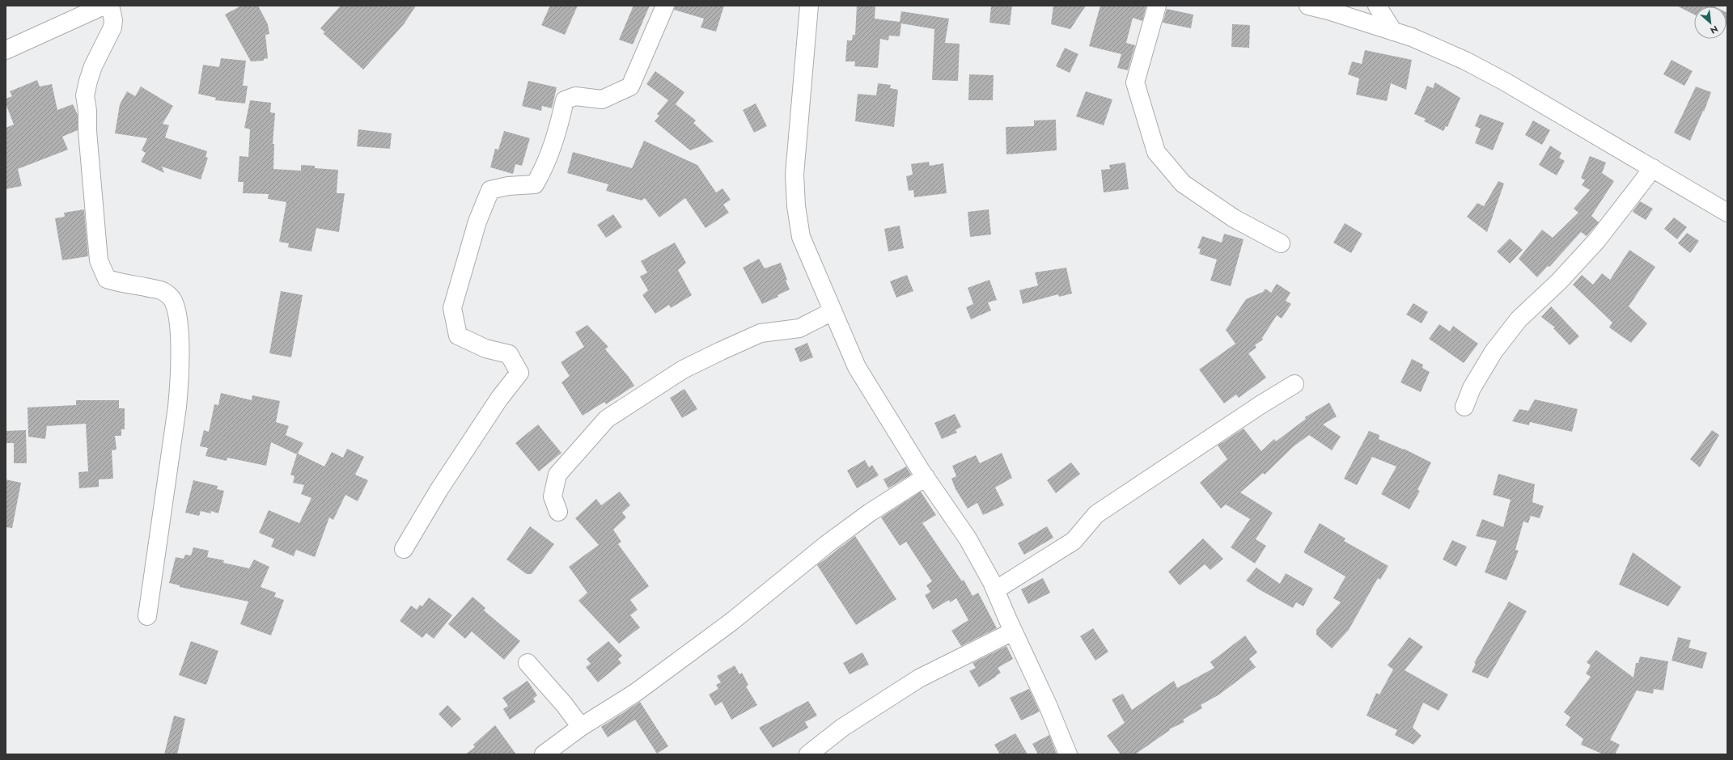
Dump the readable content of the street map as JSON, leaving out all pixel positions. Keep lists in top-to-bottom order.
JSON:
{
  "north": "bottom right"
}
